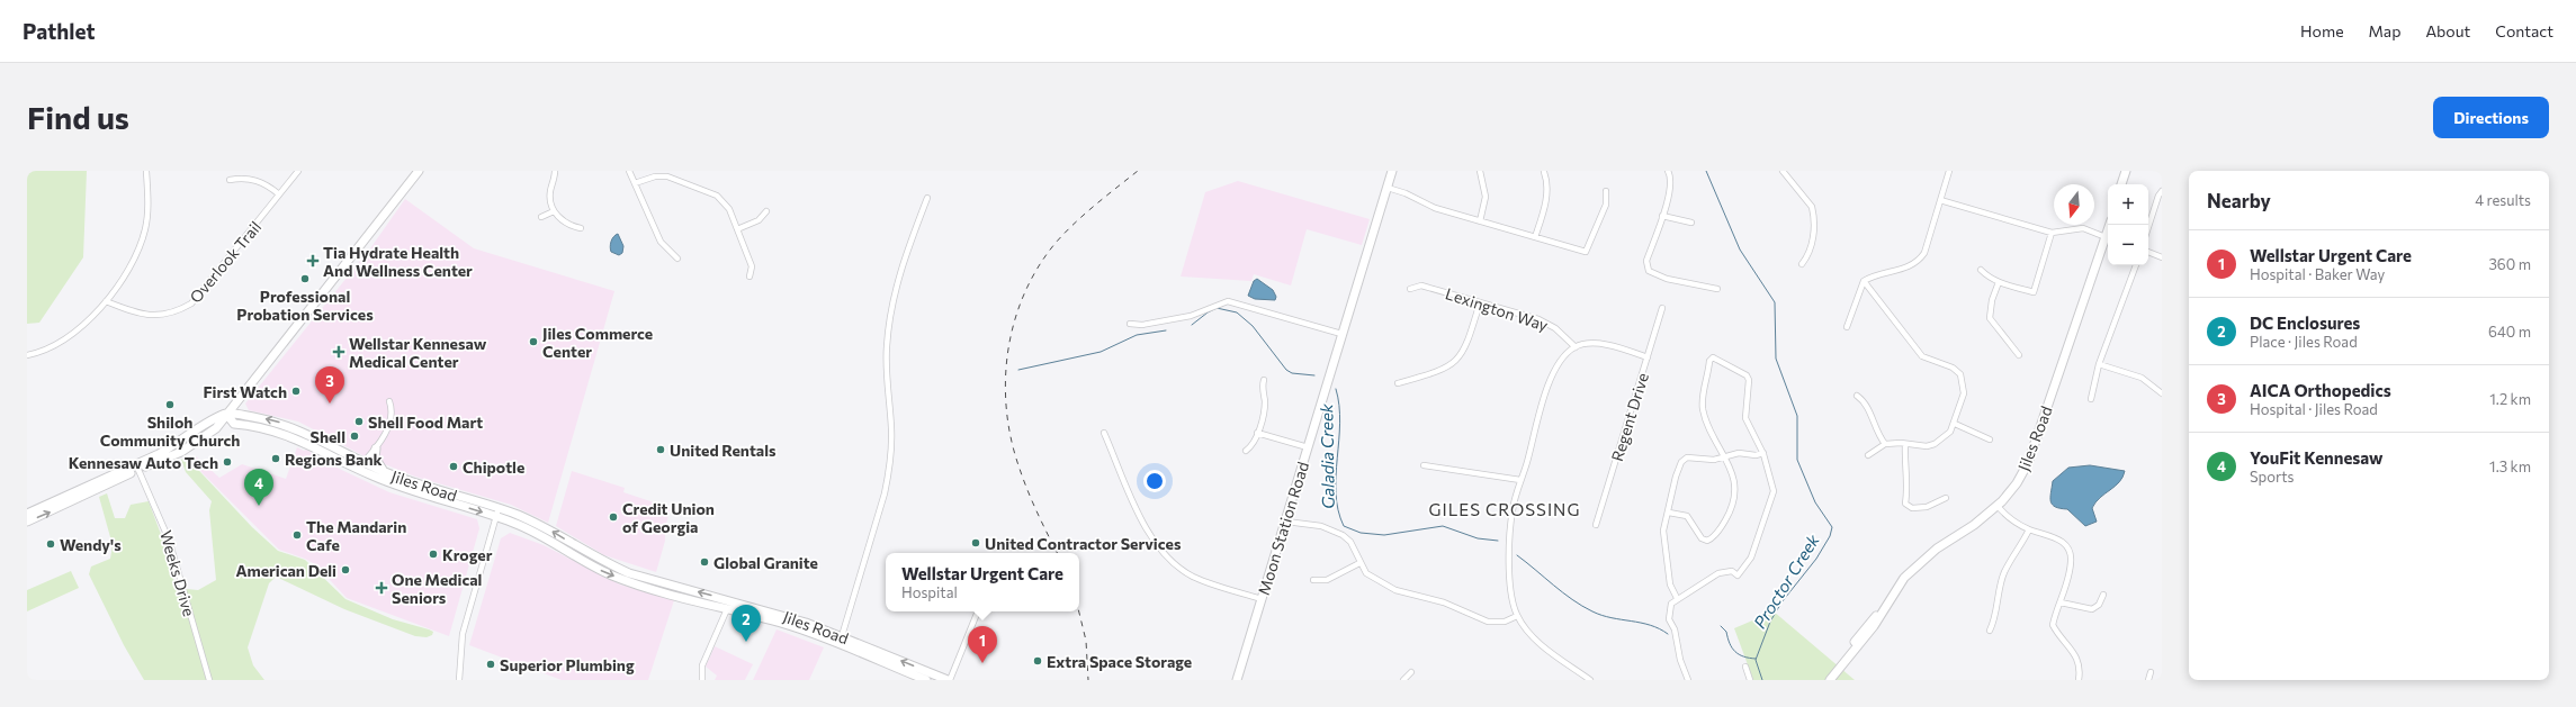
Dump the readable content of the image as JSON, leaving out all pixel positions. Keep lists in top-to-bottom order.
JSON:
{
  "streets": {
    "street": [
      "Overlook Trail",
      "Lexington Way",
      "Regent Drive",
      "Jiles Road",
      "Moon Station Road",
      "Weeks Drive"
    ]
  },
  "districts": ["GILES CROSSING"],
  "water": ["Galadia Creek", "Proctor Creek"],
  "places": {
    "health": ["Tia Hydrate Health And Wellness Center", "Wellstar Kennesaw Medical Center", "One Medical Seniors"],
    "other": [
      "Professional Probation Services",
      "Jiles Commerce Center",
      "First Watch",
      "Shiloh Community Church",
      "Shell Food Mart",
      "Shell",
      "United Rentals",
      "Regions Bank",
      "Kennesaw Auto Tech",
      "Chipotle",
      "Credit Union of Georgia",
      "The Mandarin Cafe",
      "United Contractor Services",
      "Wendy's",
      "Kroger",
      "Global Granite",
      "American Deli",
      "Extra Space Storage",
      "Superior Plumbing"
    ]
  },
  "north": "bottom",
  "page": {
    "header": "Pathlet",
    "nav": [
      "Home",
      "Map",
      "About",
      "Contact"
    ],
    "buttons": "Directions",
    "title": "Find us",
    "heading": ["Nearby", "4 results"],
    "map_buttons": ["+", "−"],
    "list": [
      {
        "mark": "1",
        "name": "Wellstar Urgent Care",
        "note": "Hospital · Baker Way",
        "value": "360 m"
      },
      {
        "mark": "2",
        "name": "DC Enclosures",
        "note": "Place · Jiles Road",
        "value": "640 m"
      },
      {
        "mark": "3",
        "name": "AICA Orthopedics",
        "note": "Hospital · Jiles Road",
        "value": "1.2 km"
      },
      {
        "mark": "4",
        "name": "YouFit Kennesaw",
        "note": "Sports",
        "value": "1.3 km"
      }
    ],
    "pins": [
      "3",
      "4",
      "2",
      "1"
    ],
    "popup": ["Wellstar Urgent Care", "Hospital"]
  }
}
